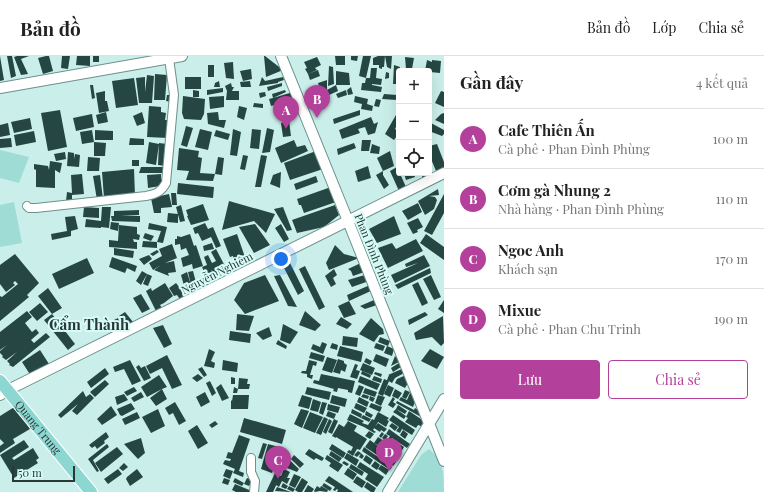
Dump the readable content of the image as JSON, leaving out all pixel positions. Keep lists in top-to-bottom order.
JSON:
{
  "streets": {
    "main road": ["Quang Trung"],
    "street": ["Phan Đình Phùng", "Nguyễn Nghiêm"]
  },
  "crossings": [
    ["Phan Đình Phùng", "Nguyễn Nghiêm"],
    ["Nguyễn Nghiêm", "Quang Trung"]
  ],
  "districts": ["Cẩm Thành"],
  "scale_bar": "50 m",
  "page": {
    "header": "Bản đồ",
    "nav": ["Bản đồ", "Lớp", "Chia sẻ"],
    "heading": ["Gần đây", "4 kết quả"],
    "map_buttons": ["+", "−"],
    "pins": [
      "B",
      "A",
      "D",
      "C"
    ],
    "list": [
      {
        "mark": "A",
        "name": "Cafe Thiên Ấn",
        "note": "Cà phê · Phan Đình Phùng",
        "value": "100 m"
      },
      {
        "mark": "B",
        "name": "Cơm gà Nhung 2",
        "note": "Nhà hàng · Phan Đình Phùng",
        "value": "110 m"
      },
      {
        "mark": "C",
        "name": "Ngoc Anh",
        "note": "Khách sạn",
        "value": "170 m"
      },
      {
        "mark": "D",
        "name": "Mixue",
        "note": "Cà phê · Phan Chu Trinh",
        "value": "190 m"
      }
    ],
    "buttons": ["Lưu", "Chia sẻ"],
    "scale": "50 m"
  }
}
